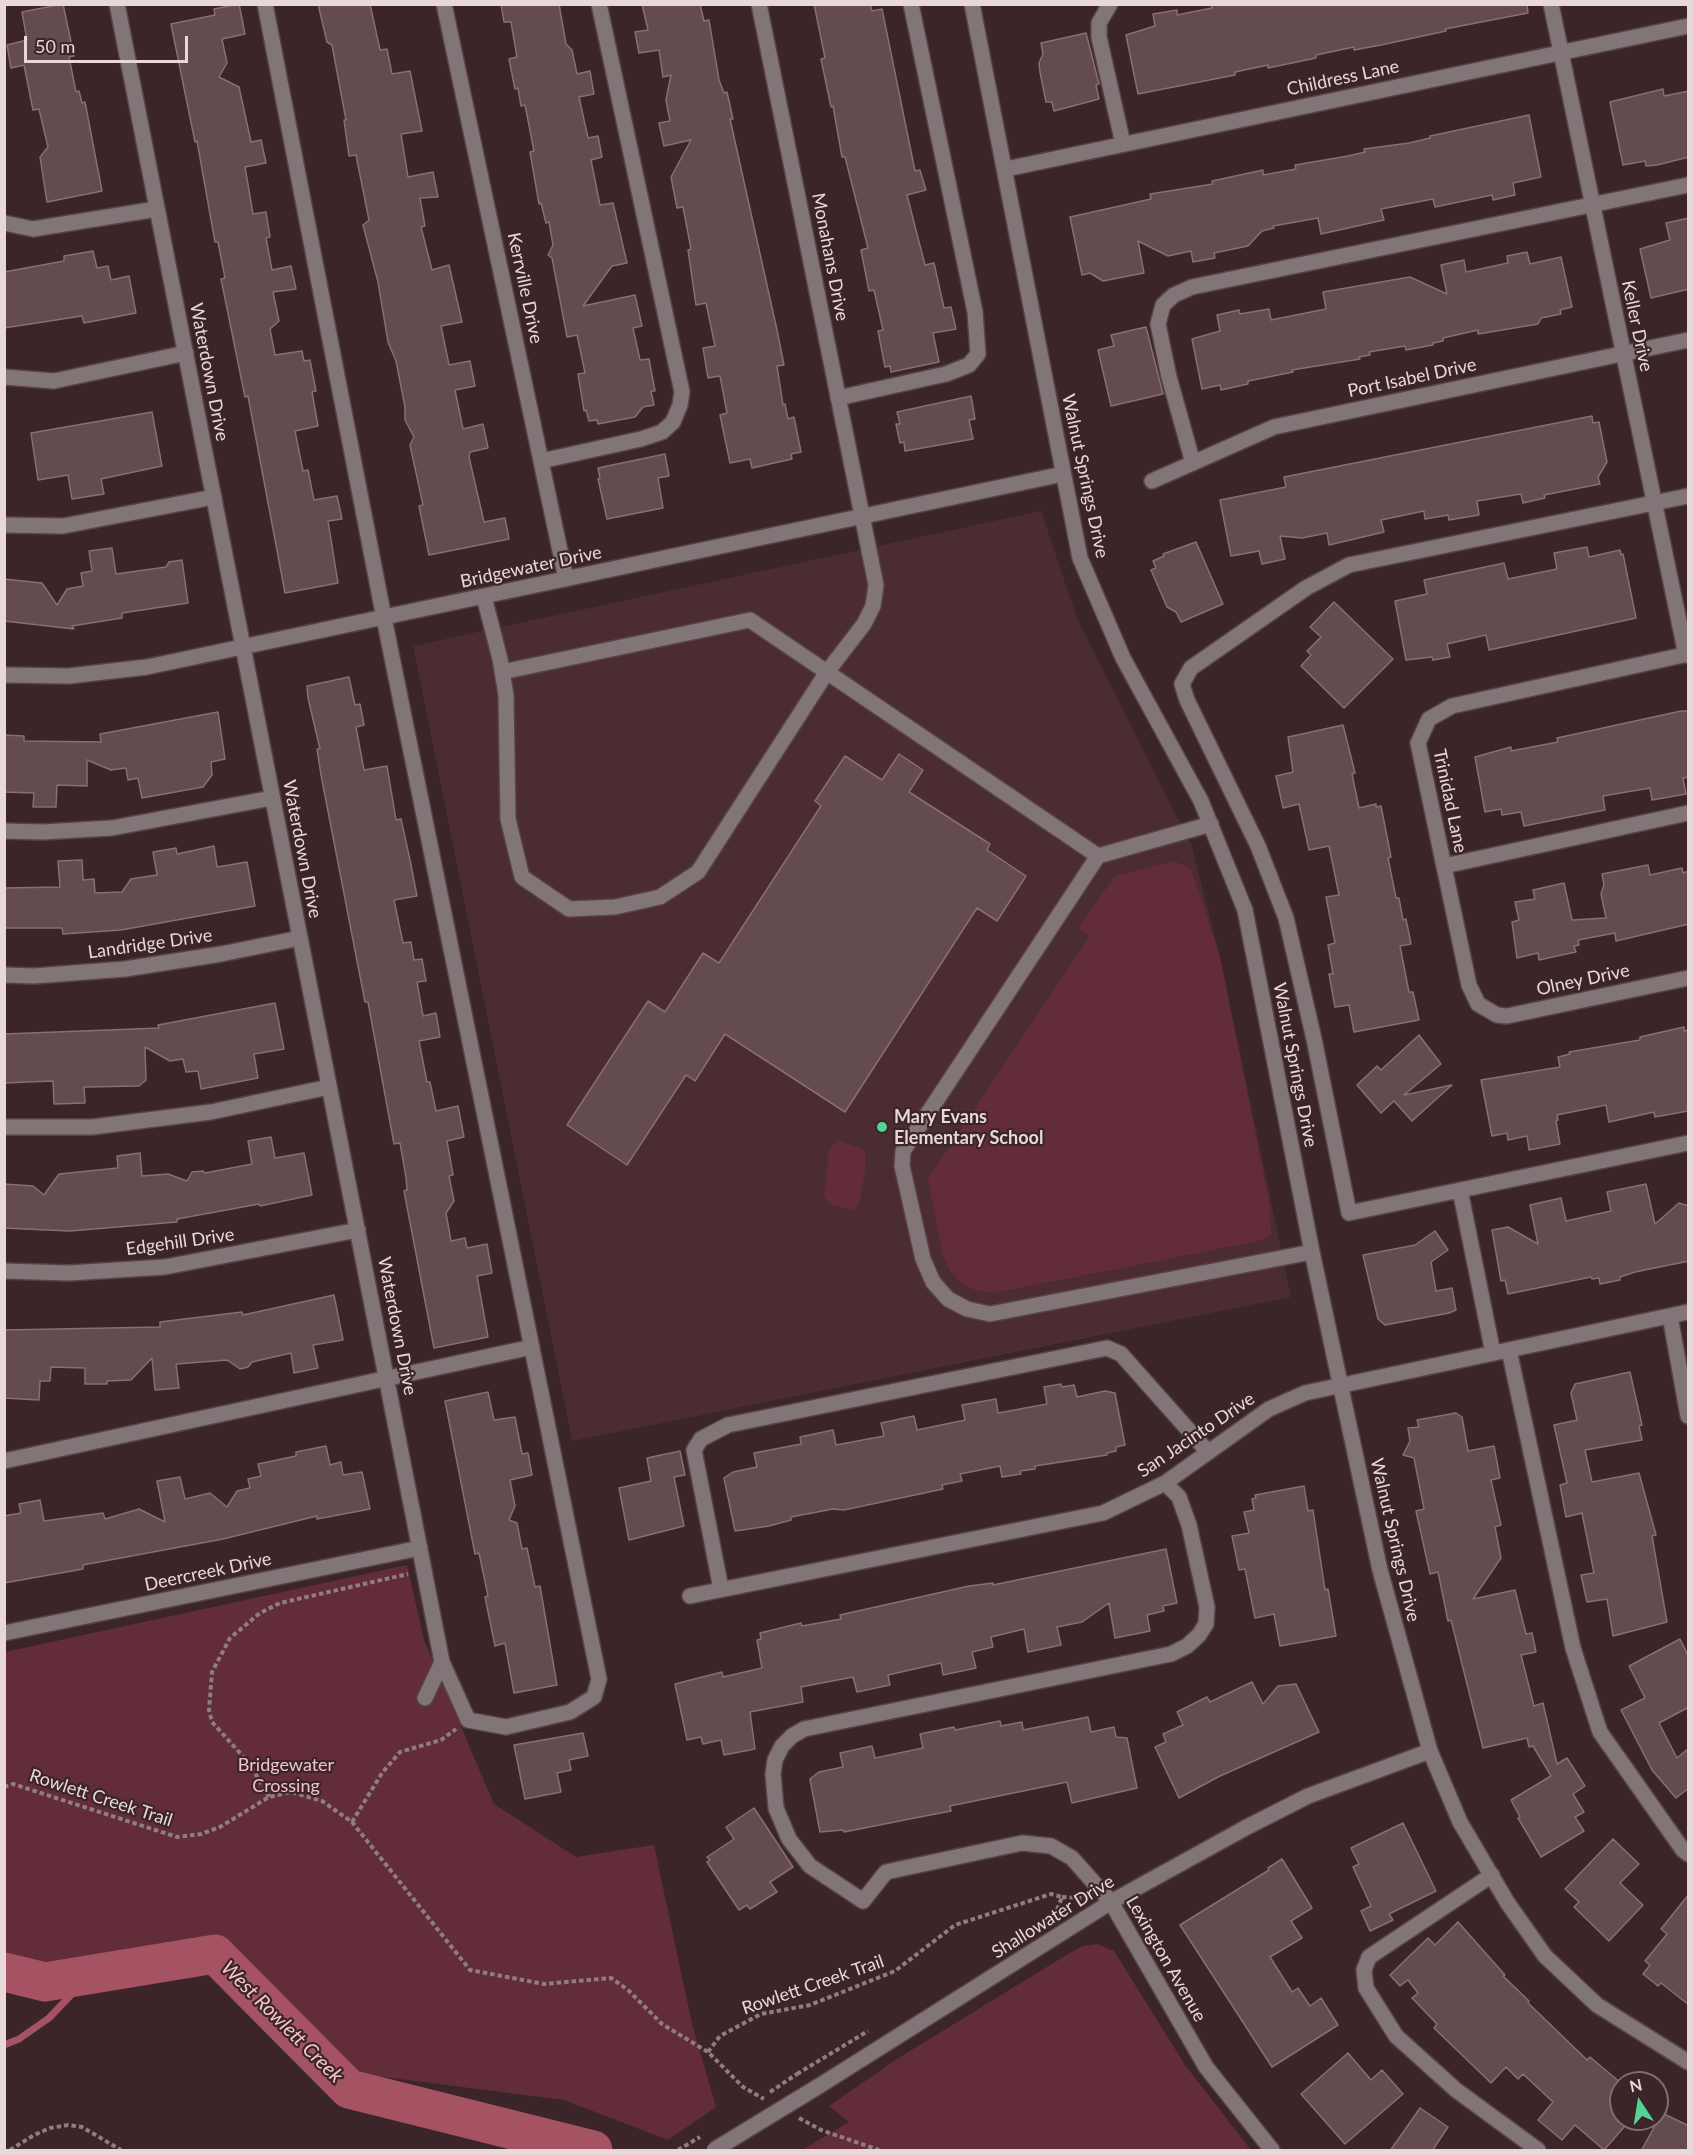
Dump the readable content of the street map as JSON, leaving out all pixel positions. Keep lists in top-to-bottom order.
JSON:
{
  "streets": {
    "street": [
      "Childress Lane",
      "Monahans Drive",
      "Kerrville Drive",
      "Keller Drive",
      "Waterdown Drive",
      "Port Isabel Drive",
      "Walnut Springs Drive",
      "Bridgewater Drive",
      "Trinidad Lane",
      "Landridge Drive",
      "Olney Drive",
      "Edgehill Drive",
      "San Jacinto Drive",
      "Deercreek Drive",
      "Shallowater Drive",
      "Lexington Avenue"
    ],
    "path": ["Rowlett Creek Trail"]
  },
  "crossings": [
    ["Childress Lane", "Keller Drive"],
    ["Childress Lane", "Walnut Springs Drive"],
    ["Monahans Drive", "Bridgewater Drive"],
    ["Kerrville Drive", "Bridgewater Drive"],
    ["Keller Drive", "Port Isabel Drive"],
    ["Keller Drive", "Trinidad Lane"],
    ["Waterdown Drive", "Bridgewater Drive"],
    ["Waterdown Drive", "Landridge Drive"],
    ["Waterdown Drive", "Edgehill Drive"],
    ["Waterdown Drive", "Deercreek Drive"],
    ["Walnut Springs Drive", "Bridgewater Drive"],
    ["Walnut Springs Drive", "San Jacinto Drive"],
    ["Walnut Springs Drive", "Shallowater Drive"],
    ["Trinidad Lane", "Olney Drive"],
    ["San Jacinto Drive", "Lexington Avenue"],
    ["Shallowater Drive", "Lexington Avenue"]
  ],
  "water": ["West Rowlett Creek"],
  "parks": ["Bridgewater Crossing"],
  "places": ["Mary Evans Elementary School"],
  "scale_bar": "50 m",
  "north": "top"
}
